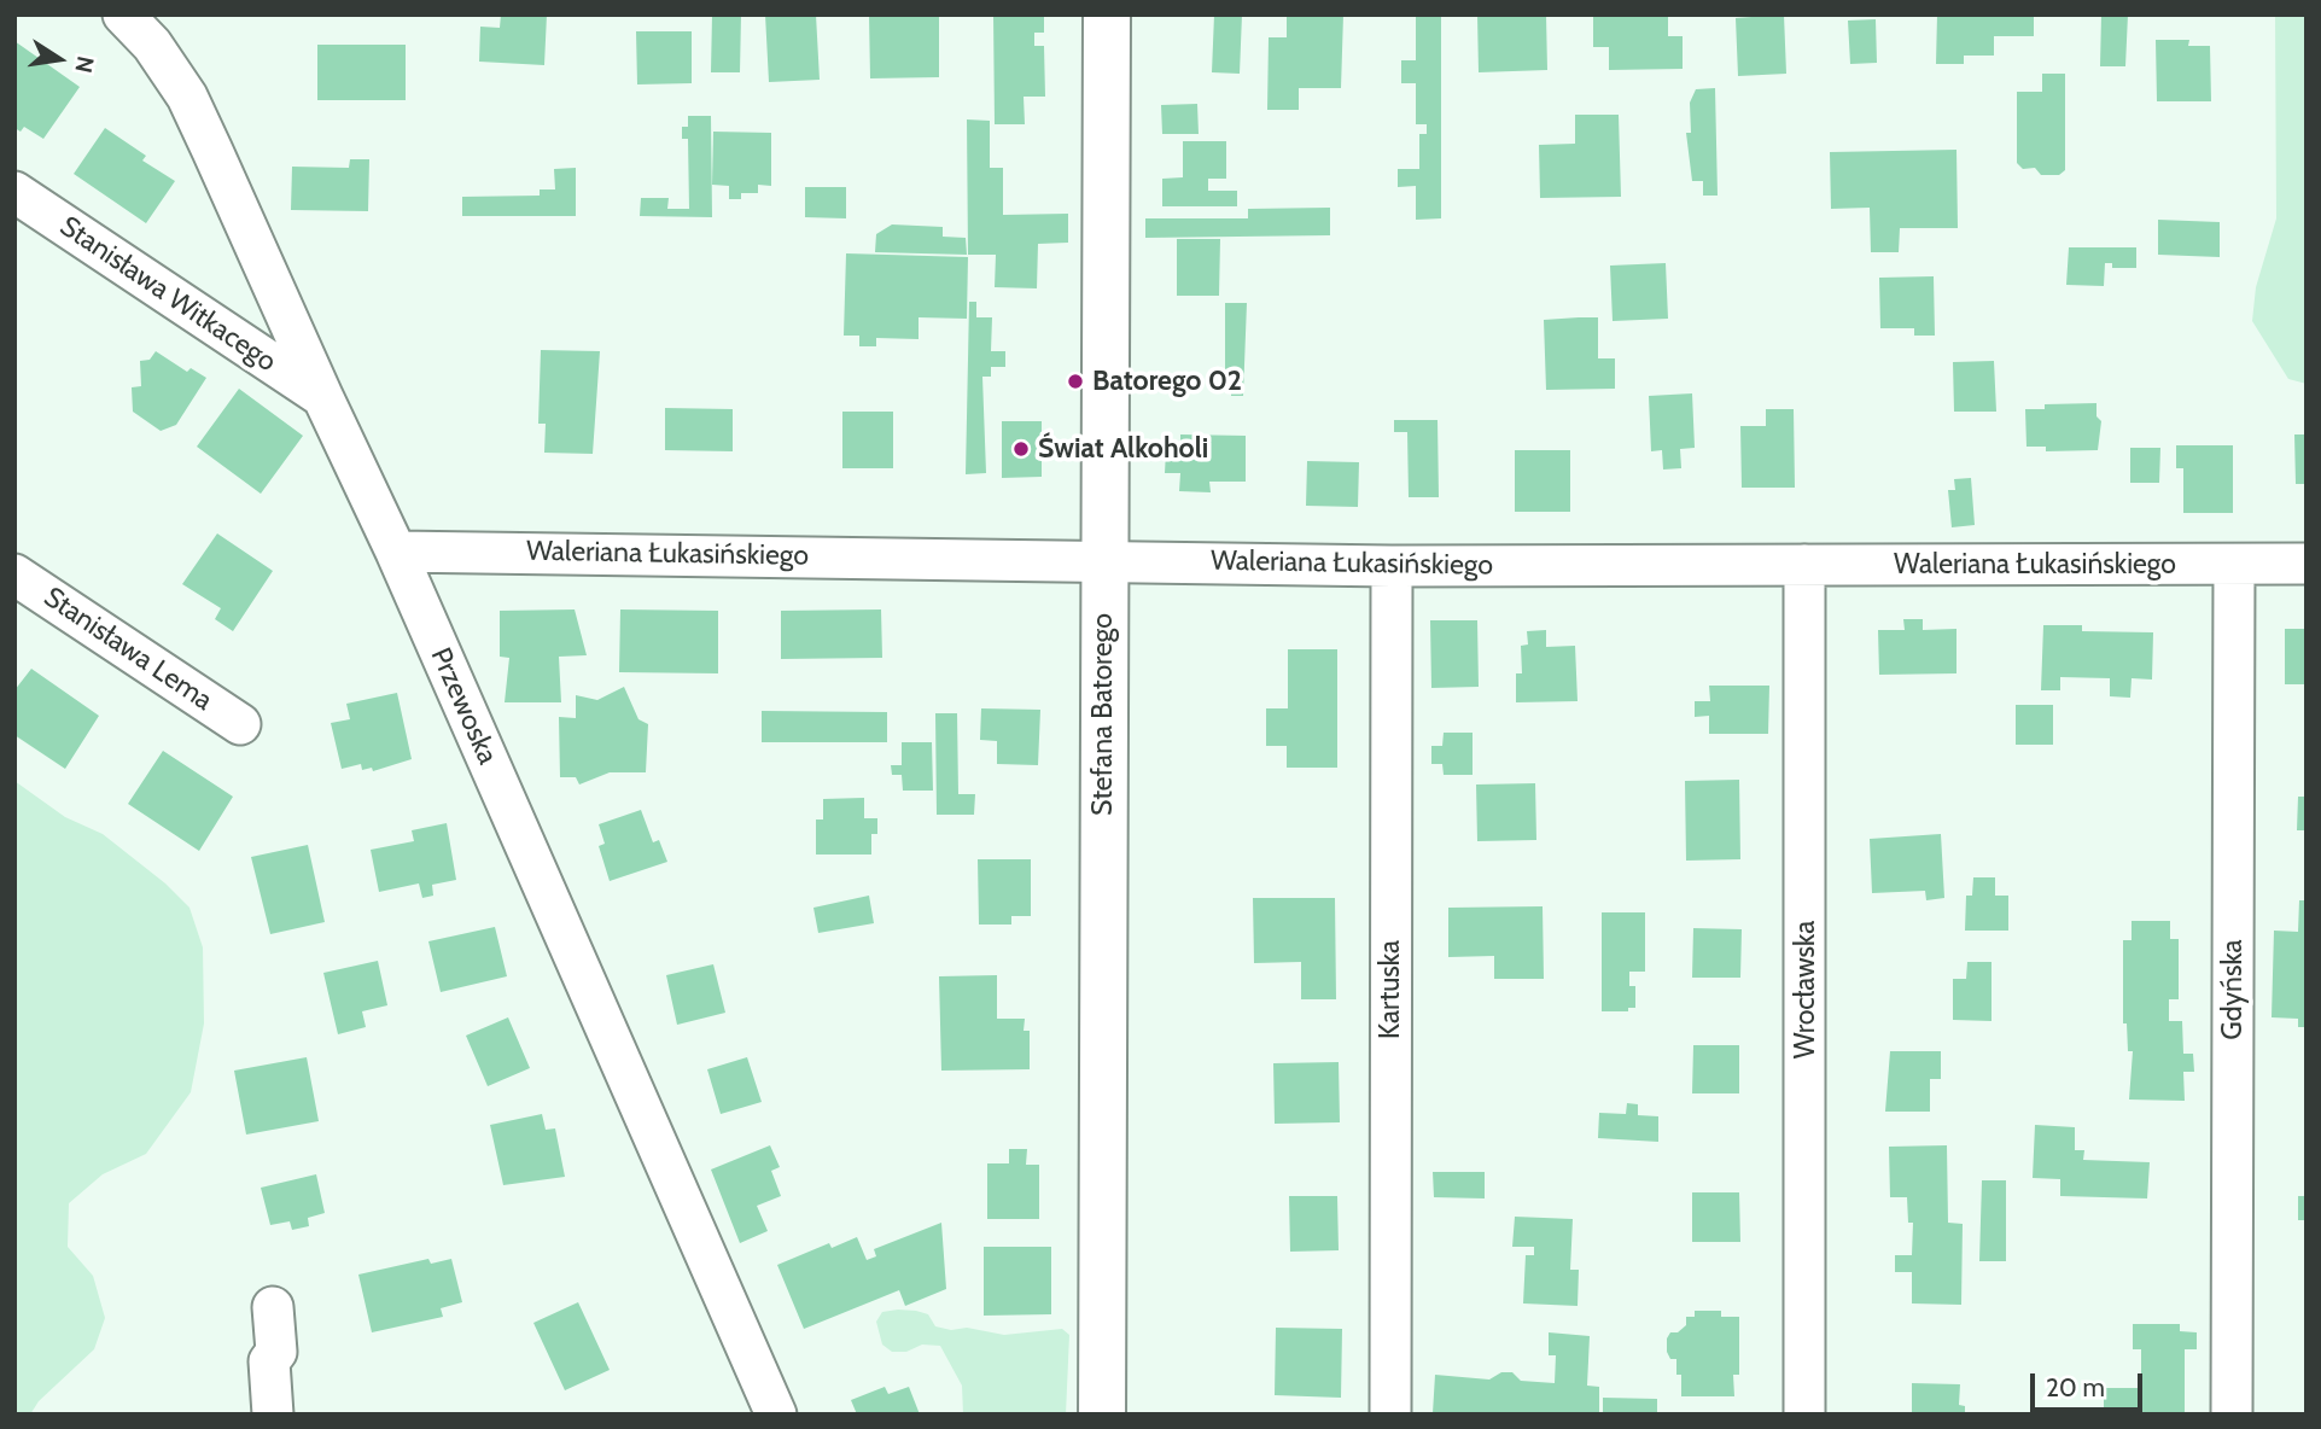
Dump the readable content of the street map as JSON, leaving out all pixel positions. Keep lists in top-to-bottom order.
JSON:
{
  "streets": {
    "street": [
      "Stanisława Witkacego",
      "Waleriana Łukasińskiego",
      "Stanisława Lema",
      "Przewoska",
      "Stefana Batorego",
      "Kartuska",
      "Wrocławska",
      "Gdyńska"
    ]
  },
  "crossings": [
    ["Stanisława Witkacego", "Przewoska"],
    ["Waleriana Łukasińskiego", "Przewoska"],
    ["Waleriana Łukasińskiego", "Stefana Batorego"],
    ["Waleriana Łukasińskiego", "Kartuska"],
    ["Waleriana Łukasińskiego", "Wrocławska"],
    ["Waleriana Łukasińskiego", "Gdyńska"]
  ],
  "places": ["Batorego 02", "Świat Alkoholi"],
  "scale_bar": "20 m",
  "north": "right"
}
